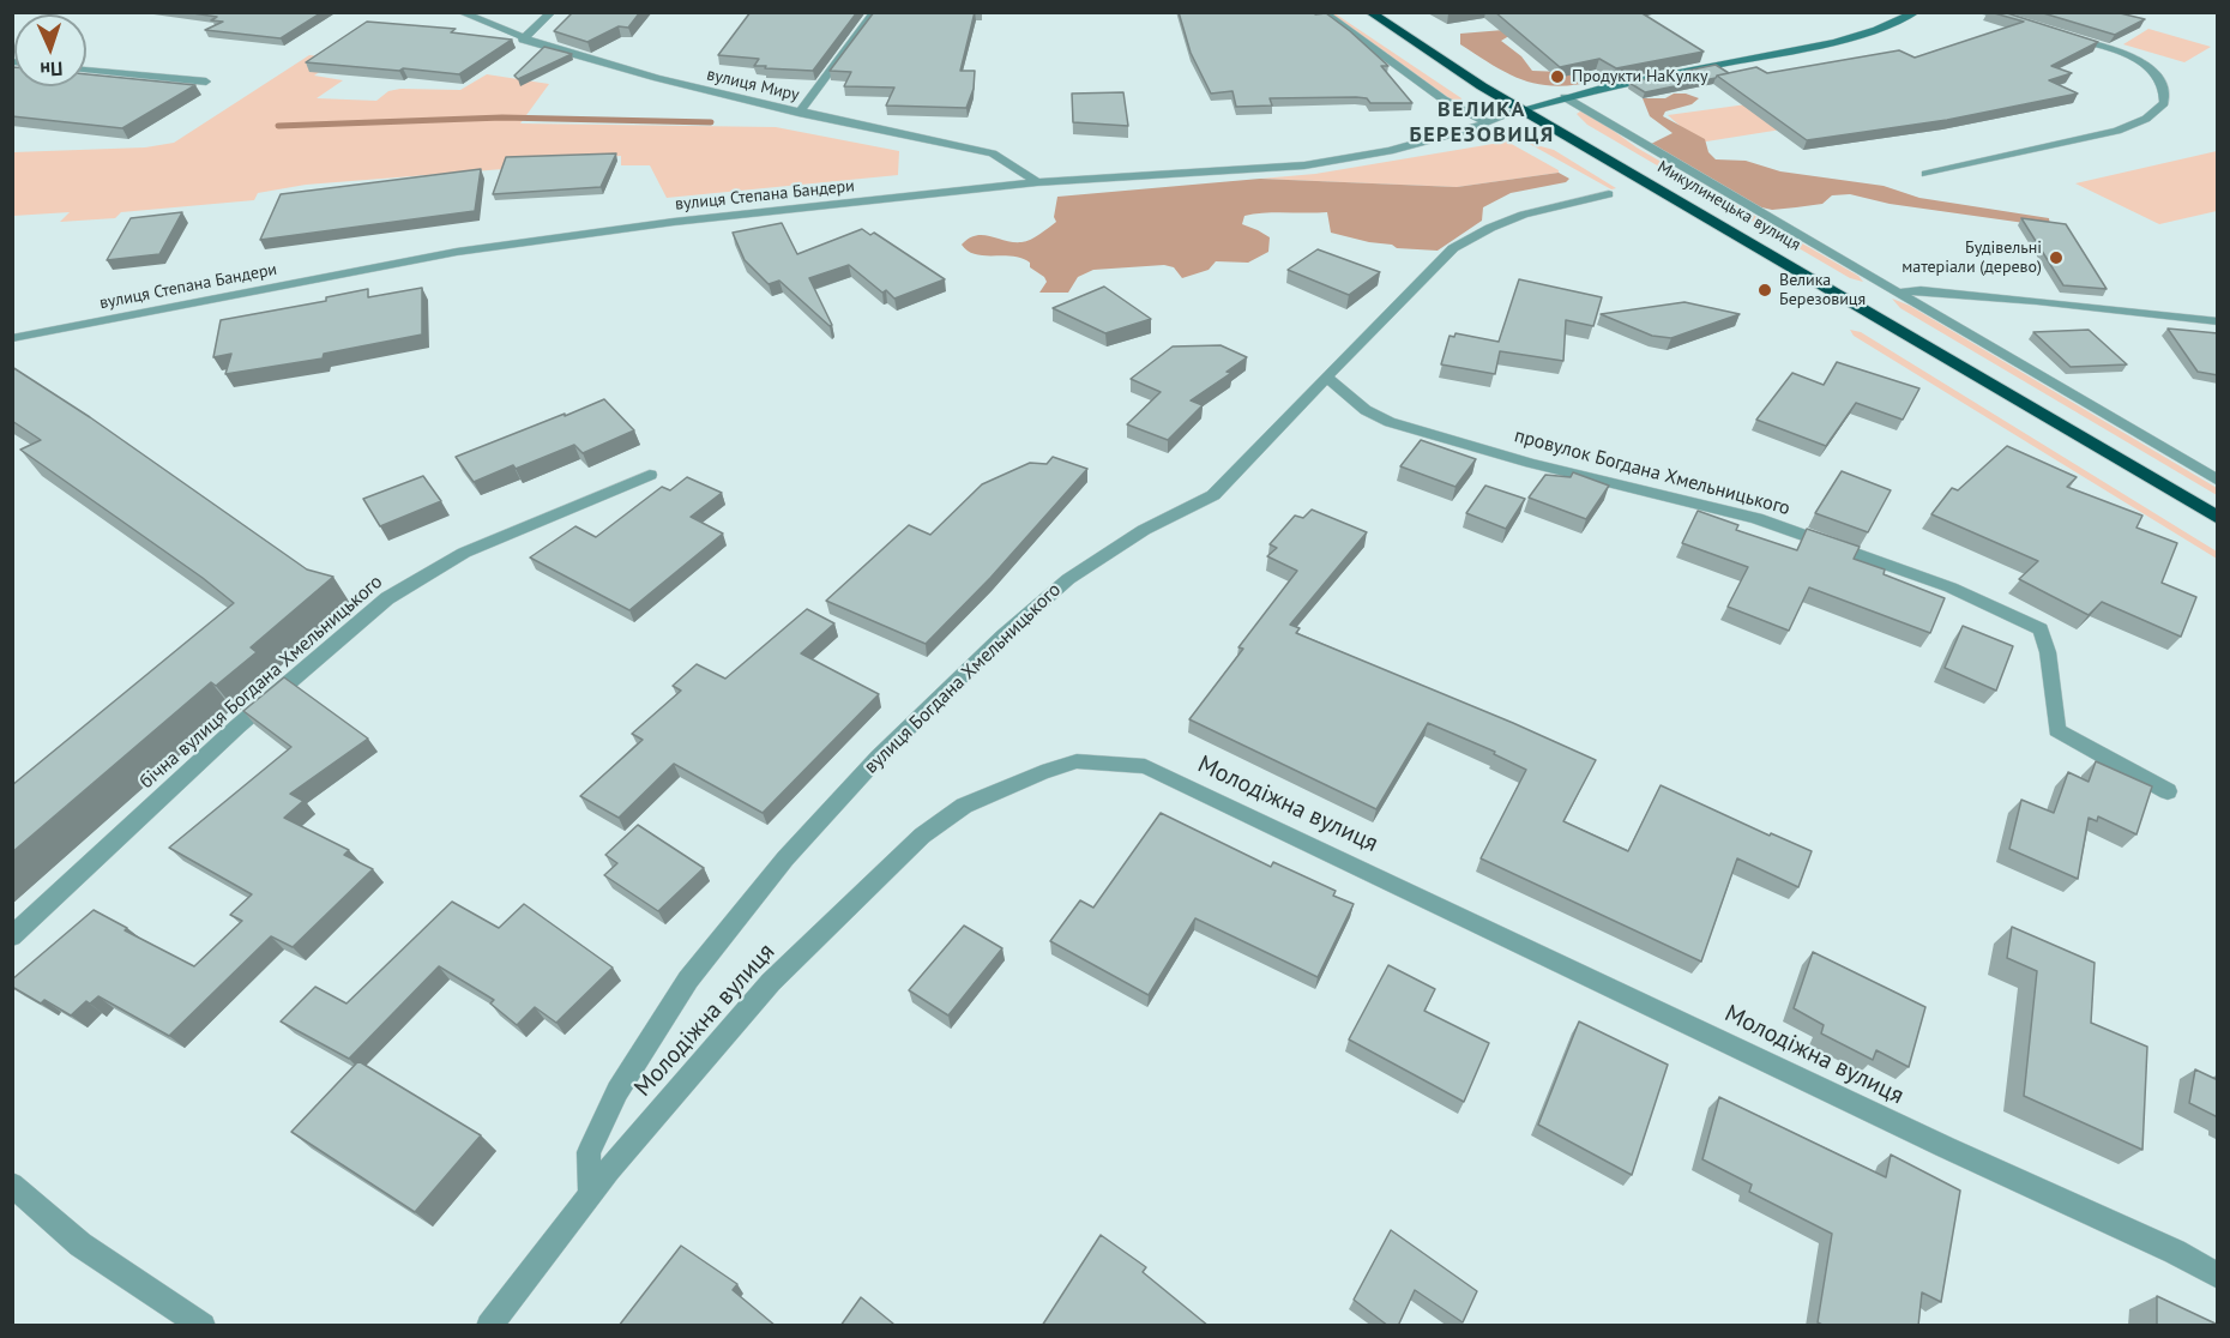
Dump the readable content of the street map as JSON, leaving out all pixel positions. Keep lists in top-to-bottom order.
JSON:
{
  "streets": {
    "highway": ["Микулинецька вулиця"],
    "street": [
      "вулиця Миру",
      "вулиця Степана Бандери",
      "провулок Богдана Хмельницького",
      "вулиця Богдана Хмельницького",
      "бічна вулиця Богдана Хмельницького",
      "Молодіжна вулиця"
    ]
  },
  "crossings": [
    ["вулиця Миру", "вулиця Степана Бандери"],
    ["вулиця Степана Бандери", "Микулинецька вулиця"],
    ["провулок Богдана Хмельницького", "вулиця Богдана Хмельницького"],
    ["вулиця Богдана Хмельницького", "Молодіжна вулиця"]
  ],
  "districts": ["ВЕЛИКА БЕРЕЗОВИЦЯ"],
  "places": ["Продукти НаКулку", "Будівельні матеріали (дерево)", "Велика Березовиця"],
  "north": "bottom"
}
